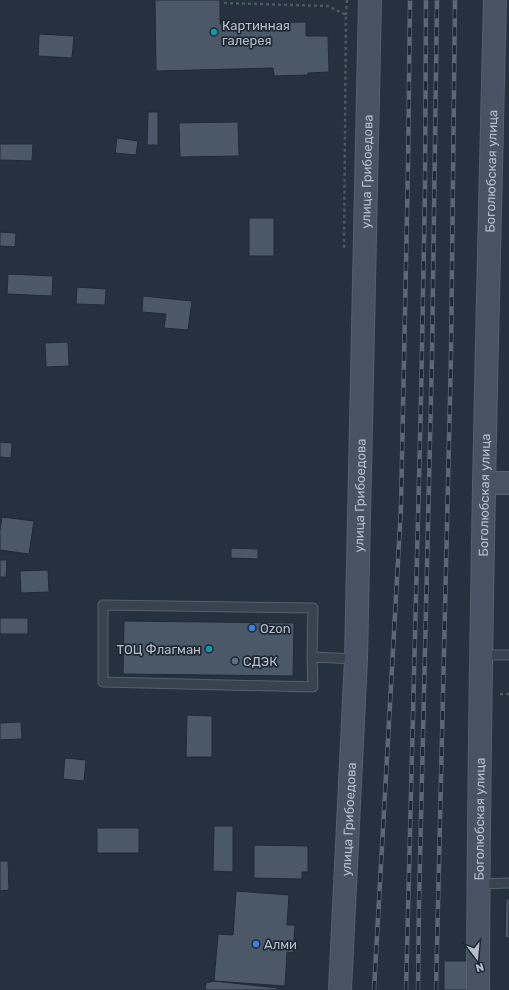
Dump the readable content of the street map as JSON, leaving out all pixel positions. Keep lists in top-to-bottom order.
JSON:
{
  "streets": {
    "street": ["улица Грибоедова", "Боголюбская улица"]
  },
  "places": [
    "Картинная галерея",
    "Ozon",
    "ТОЦ Флагман",
    "СДЭК",
    "Алми"
  ],
  "north": "bottom"
}
